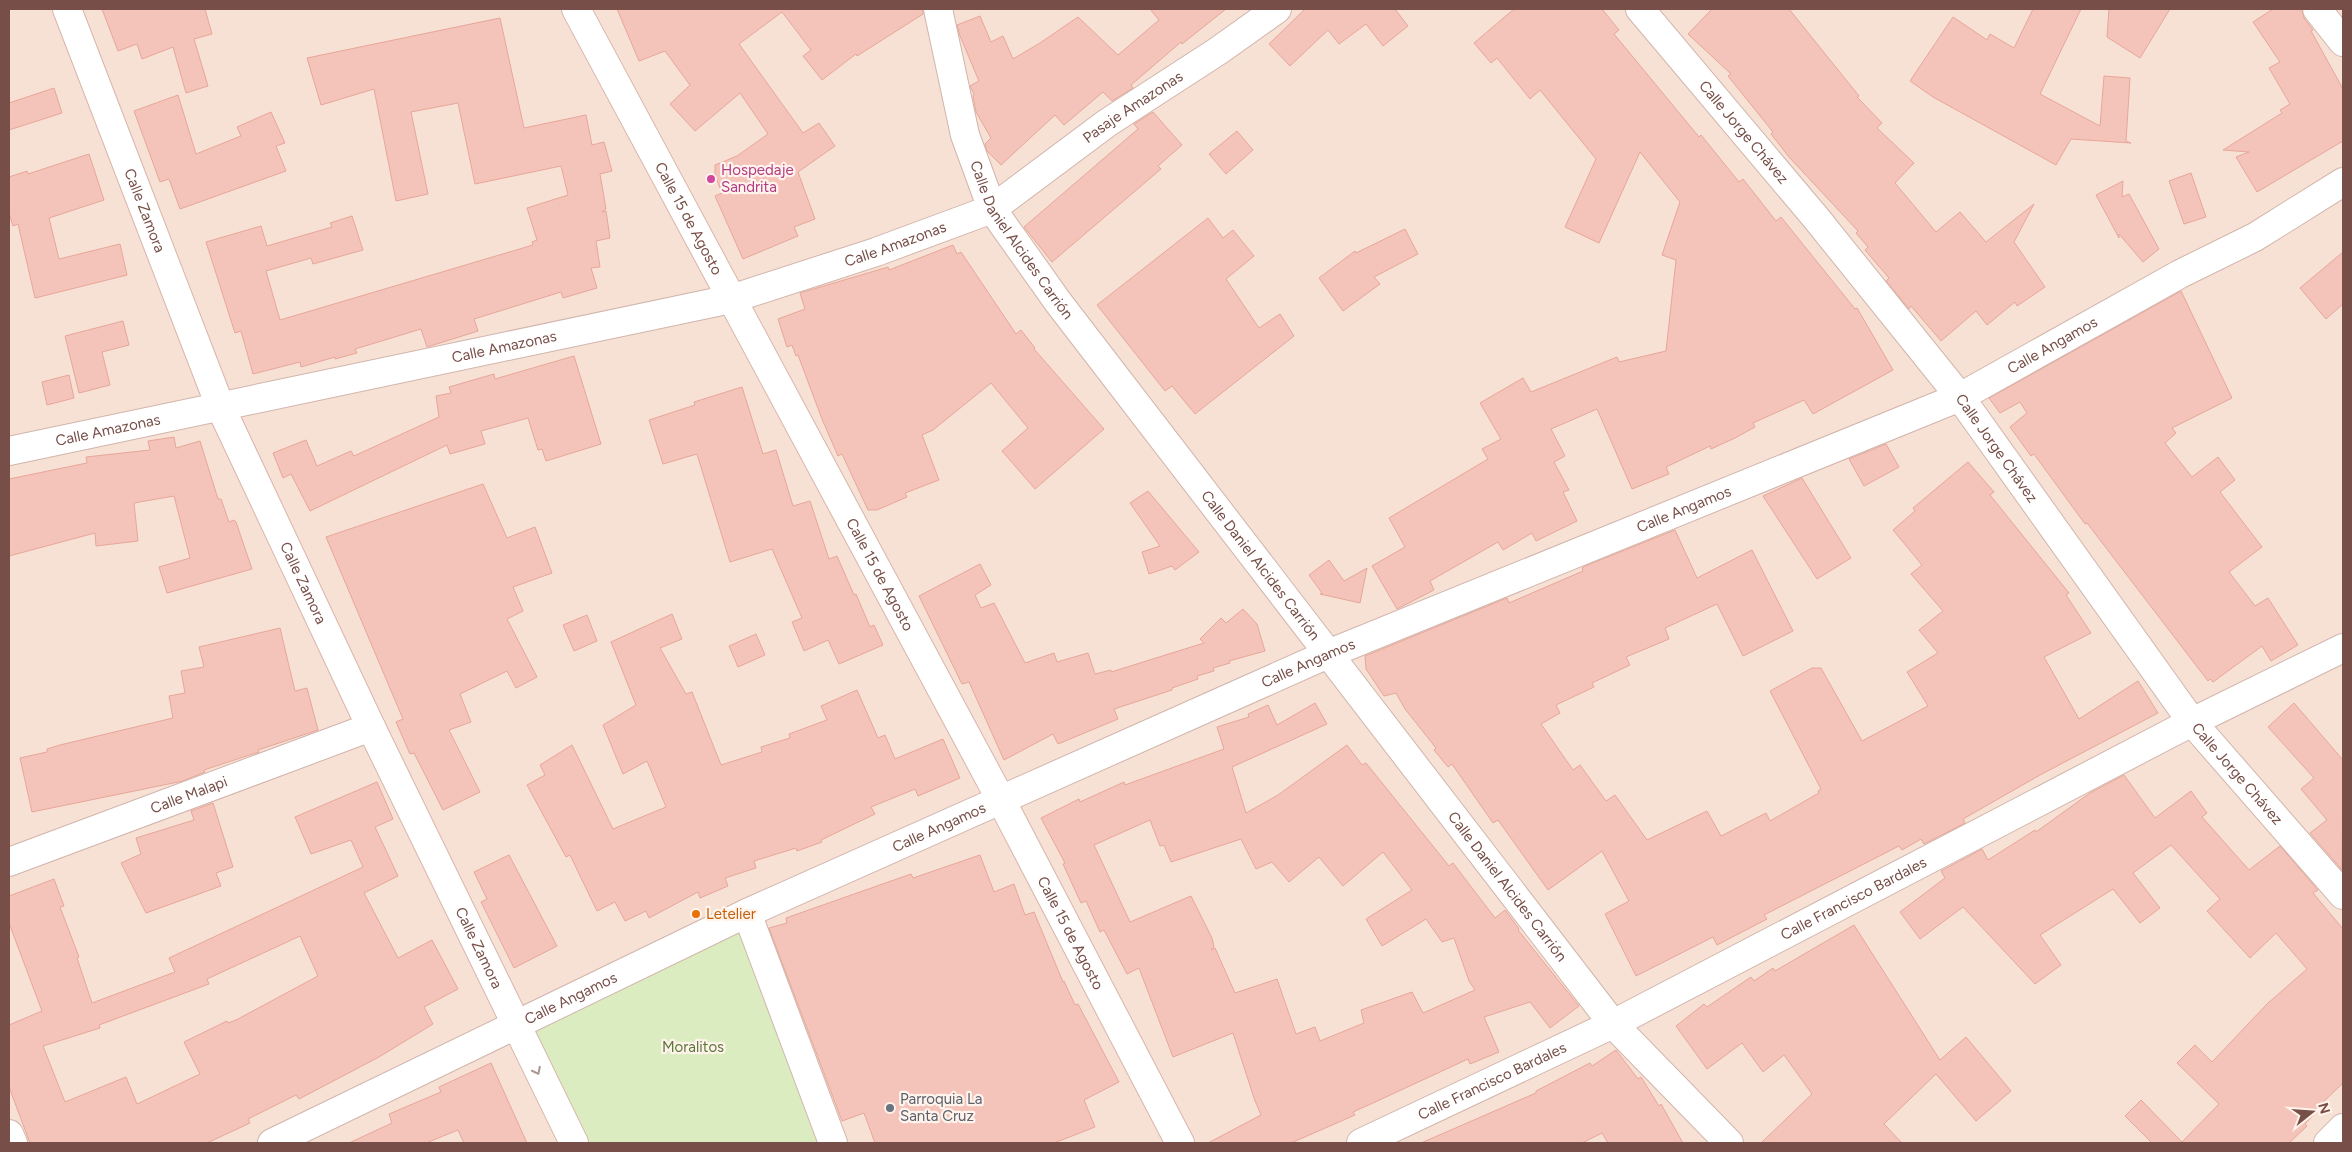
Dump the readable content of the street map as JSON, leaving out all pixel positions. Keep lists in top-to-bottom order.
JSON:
{
  "streets": {
    "street": [
      "Pasaje Amazonas",
      "Calle Jorge Chávez",
      "Calle Zamora",
      "Calle 15 de Agosto",
      "Calle Daniel Alcides Carrión",
      "Calle Amazonas",
      "Calle Angamos",
      "Calle Malapi",
      "Calle Francisco Bardales"
    ]
  },
  "crossings": [
    ["Pasaje Amazonas", "Calle Daniel Alcides Carrión"],
    ["Pasaje Amazonas", "Calle Amazonas"],
    ["Calle Jorge Chávez", "Calle Angamos"],
    ["Calle Jorge Chávez", "Calle Francisco Bardales"],
    ["Calle Zamora", "Calle Amazonas"],
    ["Calle Zamora", "Calle Angamos"],
    ["Calle Zamora", "Calle Malapi"],
    ["Calle 15 de Agosto", "Calle Amazonas"],
    ["Calle 15 de Agosto", "Calle Angamos"],
    ["Calle Daniel Alcides Carrión", "Calle Amazonas"],
    ["Calle Daniel Alcides Carrión", "Calle Angamos"],
    ["Calle Daniel Alcides Carrión", "Calle Francisco Bardales"]
  ],
  "parks": ["Moralitos"],
  "places": ["Hospedaje Sandrita", "Letelier", "Parroquia La Santa Cruz"],
  "north": "right"
}
